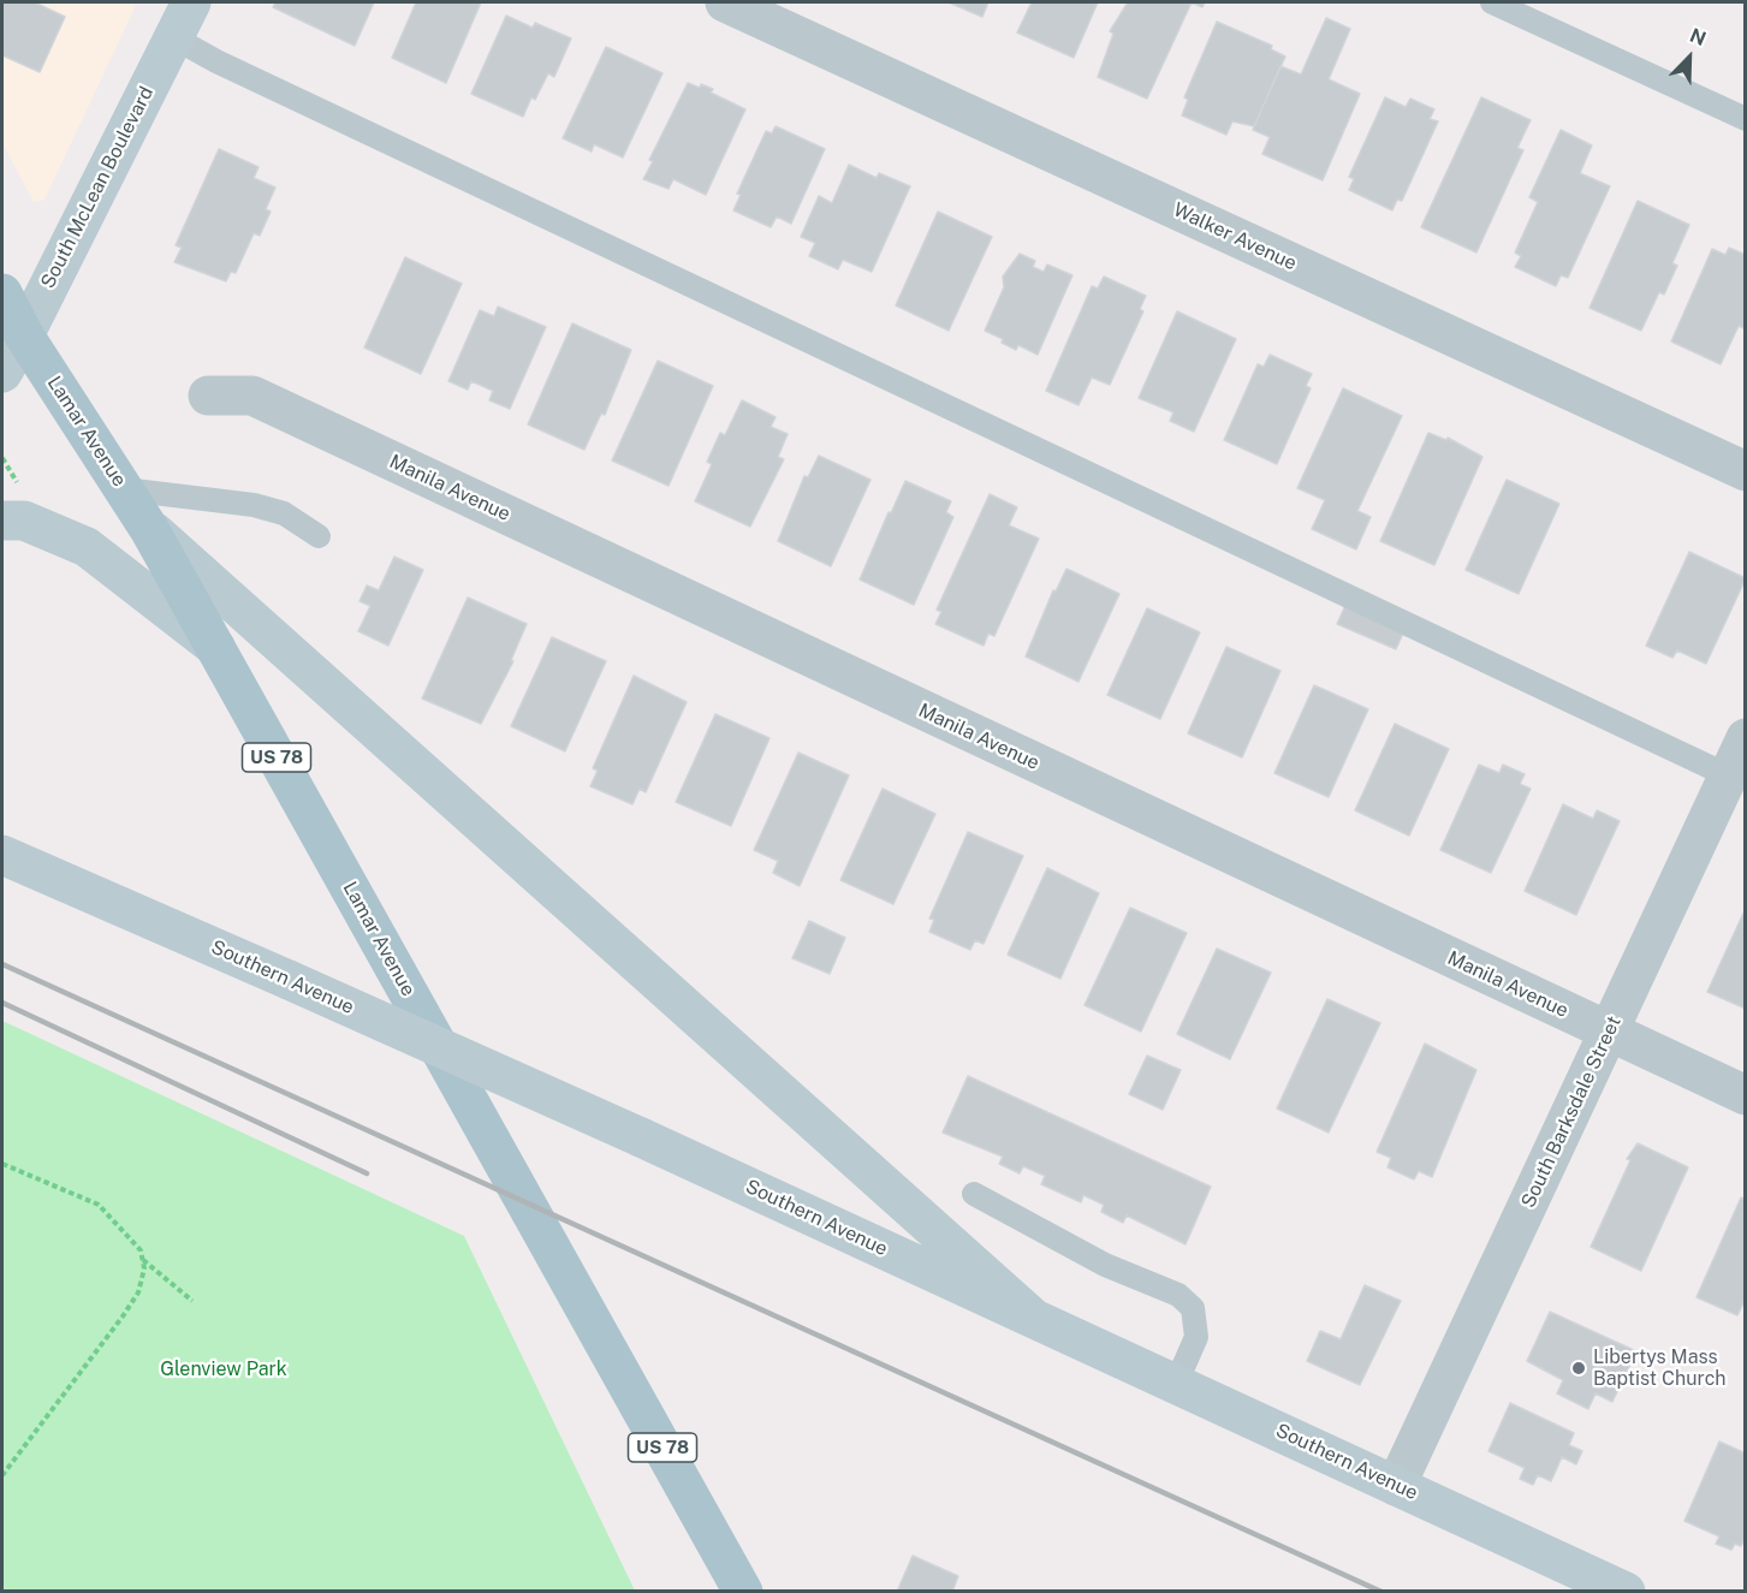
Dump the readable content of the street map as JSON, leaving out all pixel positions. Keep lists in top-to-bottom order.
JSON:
{
  "streets": {
    "main road": [
      "South McLean Boulevard",
      "Lamar Avenue",
      "US 78",
      "Southern Avenue"
    ],
    "street": ["Walker Avenue", "Manila Avenue", "South Barksdale Street"]
  },
  "crossings": [
    ["South McLean Boulevard", "Lamar Avenue"],
    ["Manila Avenue", "South Barksdale Street"],
    ["Southern Avenue", "South Barksdale Street"]
  ],
  "parks": ["Glenview Park"],
  "places": ["Libertys Mass Baptist Church"],
  "north": "top right"
}
